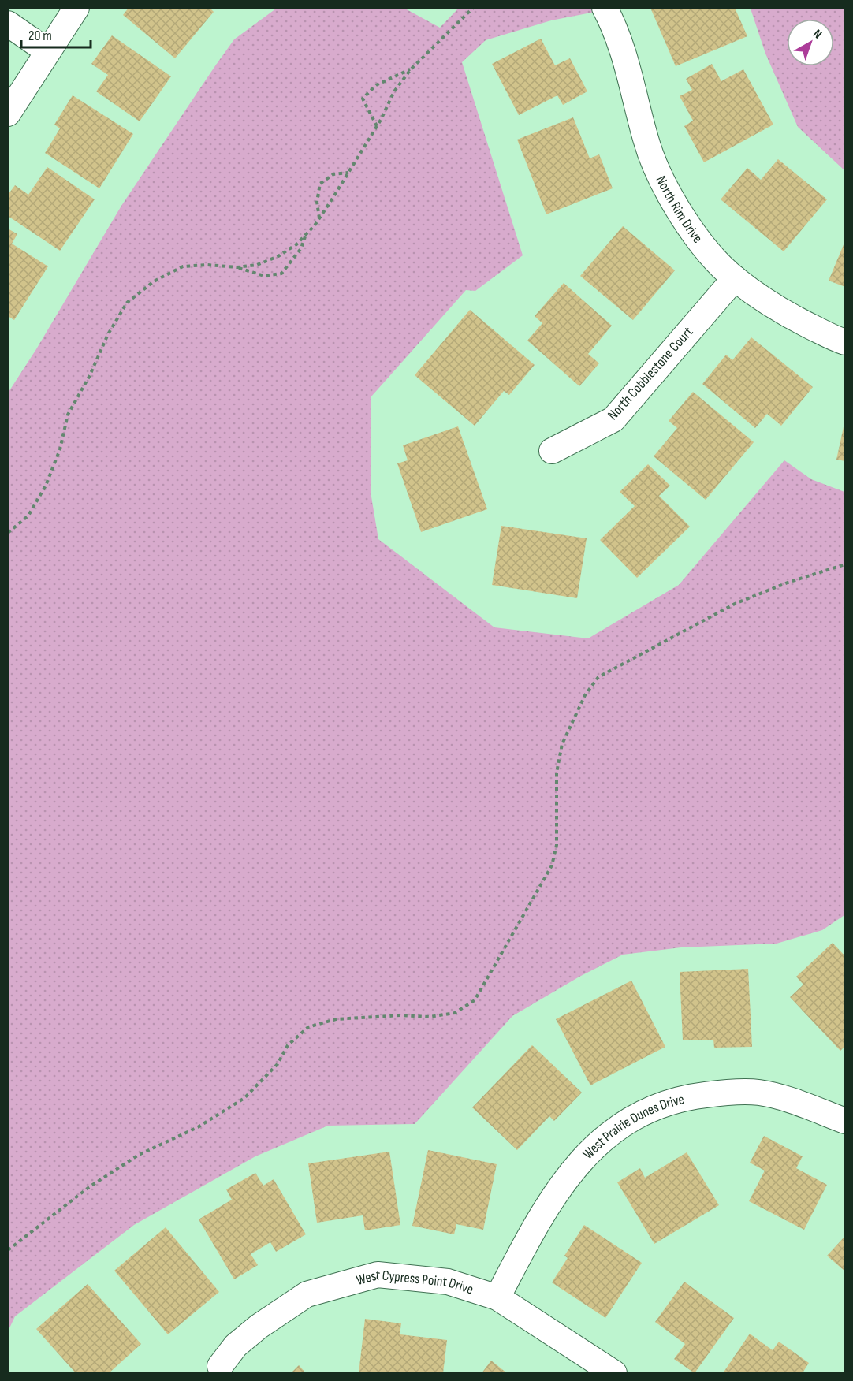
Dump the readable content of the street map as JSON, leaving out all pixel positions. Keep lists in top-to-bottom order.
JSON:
{
  "streets": {
    "street": [
      "North Rim Drive",
      "North Cobblestone Court",
      "West Prairie Dunes Drive",
      "West Cypress Point Drive"
    ]
  },
  "crossings": [
    ["North Rim Drive", "North Cobblestone Court"],
    ["West Prairie Dunes Drive", "West Cypress Point Drive"]
  ],
  "scale_bar": "20 m",
  "north": "top right"
}
